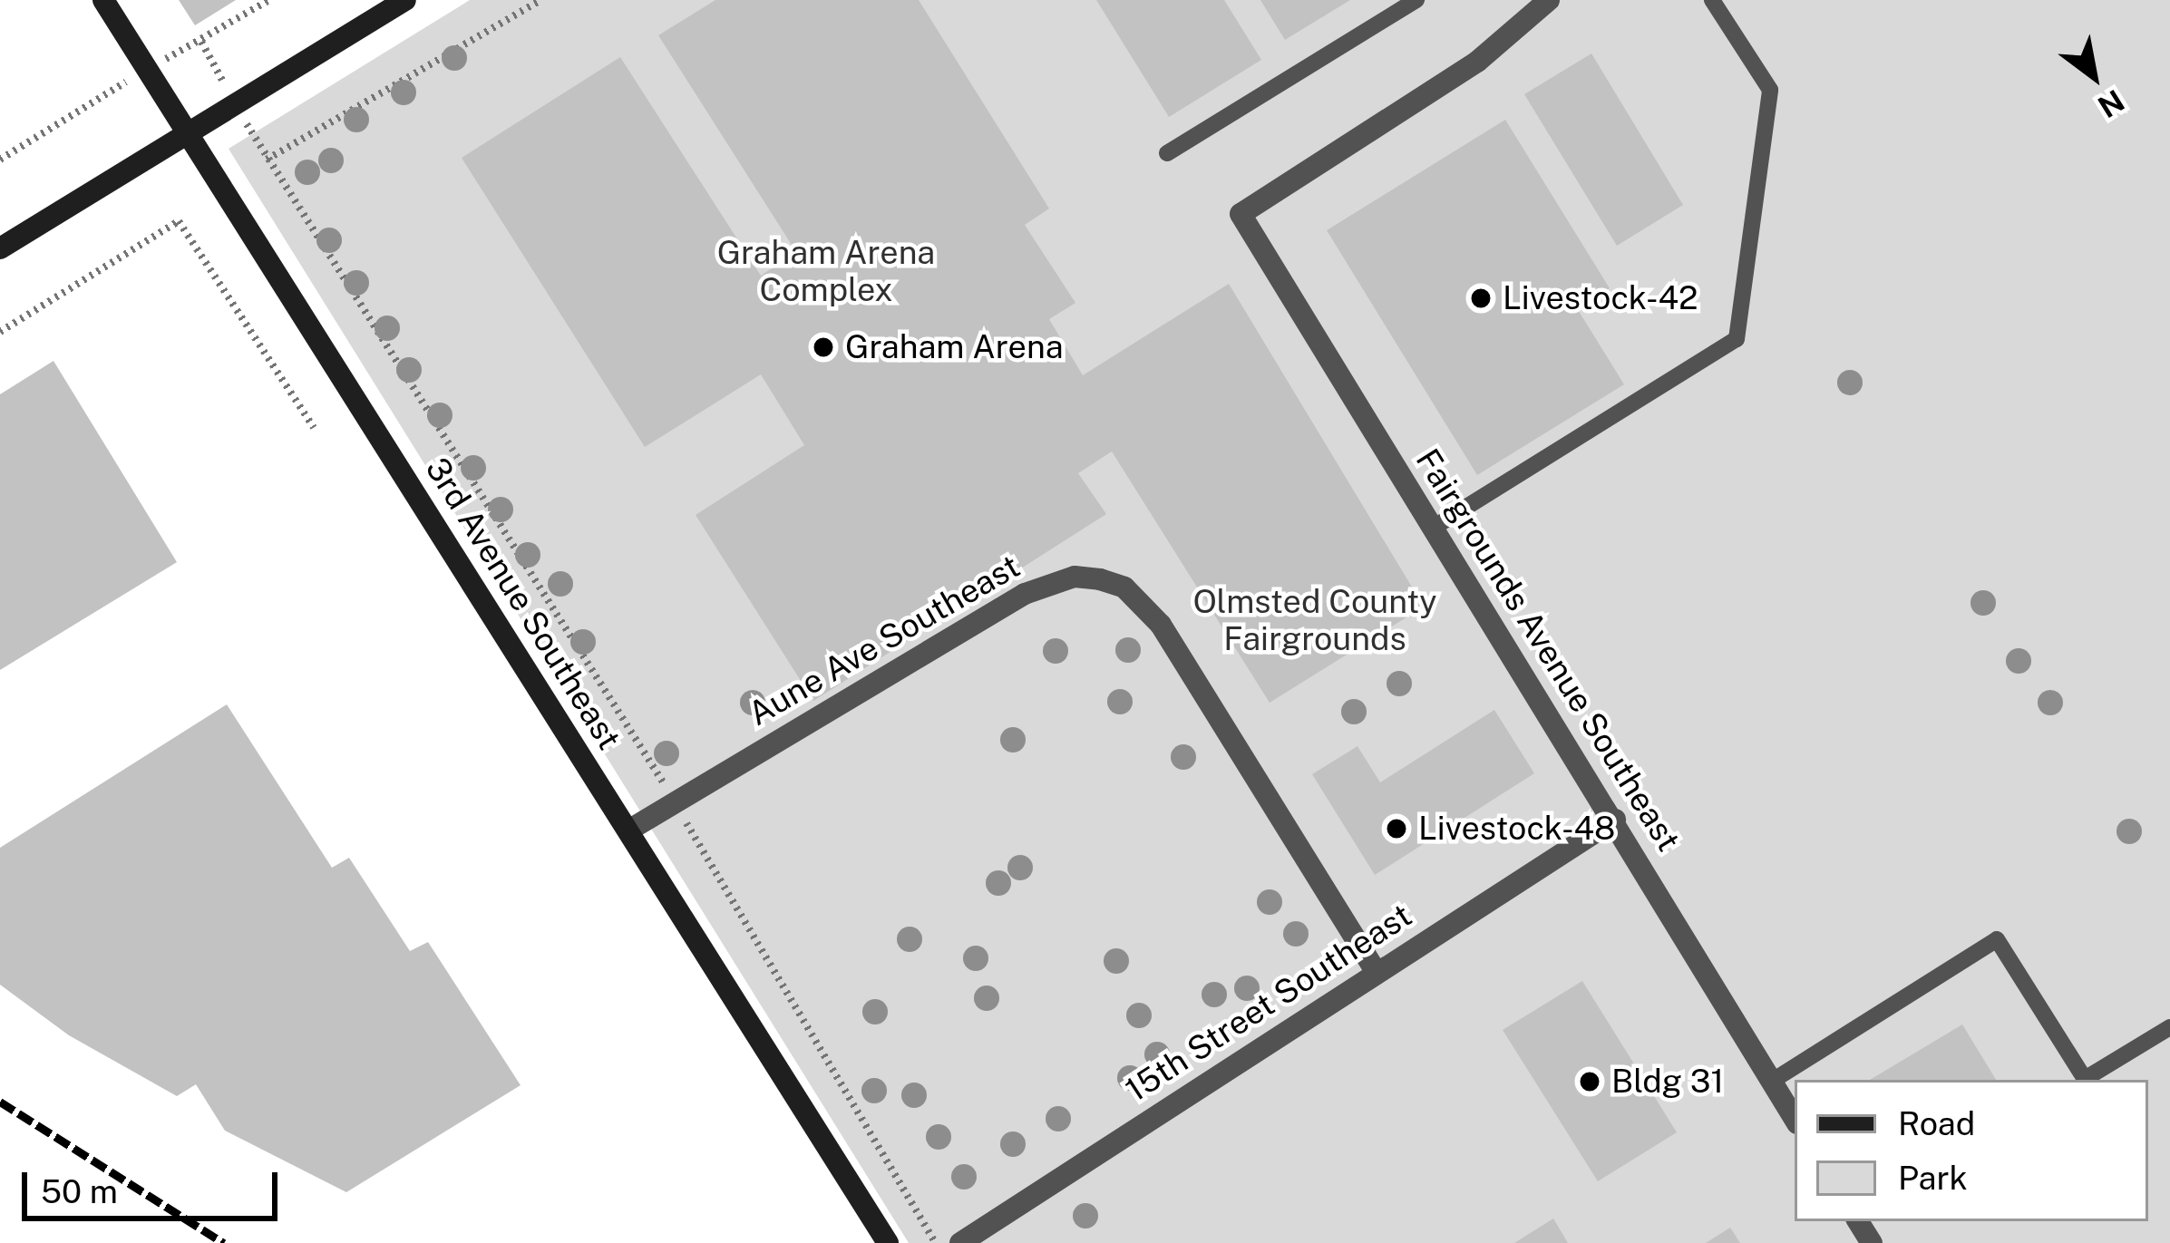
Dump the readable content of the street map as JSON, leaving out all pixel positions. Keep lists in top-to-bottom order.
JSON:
{
  "streets": {
    "main road": ["3rd Avenue Southeast"],
    "street": ["Aune Ave Southeast", "Fairgrounds Avenue Southeast", "15th Street Southeast"]
  },
  "crossings": [
    ["3rd Avenue Southeast", "Aune Ave Southeast"],
    ["Aune Ave Southeast", "15th Street Southeast"],
    ["Fairgrounds Avenue Southeast", "15th Street Southeast"]
  ],
  "parks": ["Graham Arena Complex", "Olmsted County Fairgrounds"],
  "places": [
    "Livestock-42",
    "Graham Arena",
    "Livestock-48",
    "Bldg 31"
  ],
  "legend": ["Road", "Park"],
  "scale_bar": "50 m",
  "north": "bottom right"
}
